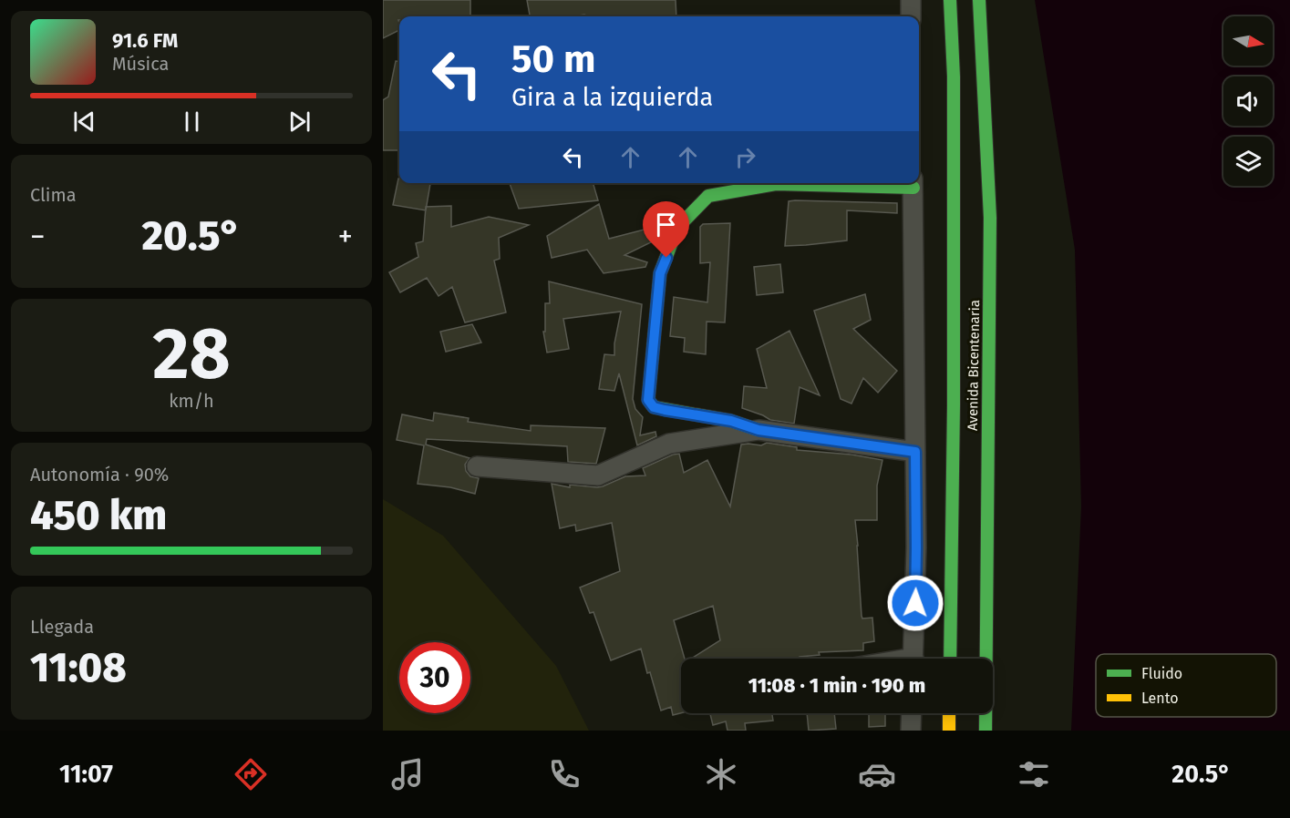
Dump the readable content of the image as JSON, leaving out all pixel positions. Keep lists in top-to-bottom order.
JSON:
{
  "streets": {
    "street": ["Avenida Bicentenaria"]
  },
  "legend": ["Fluido", "Lento"],
  "north": "right",
  "page": {
    "turn": ["50 m", "Gira a la izquierda"],
    "song": ["91.6 FM", "Música"],
    "tile": [
      "Clima",
      ["28", "km/h"],
      ["Autonomía · 90%", "450 km"],
      ["Llegada", "11:08"]
    ],
    "heat": ["−", "20.5°", "+"],
    "limit": "30",
    "trip": "11:08 · 1 min · 190 m",
    "tabs": ["11:07", "20.5°"]
  }
}
